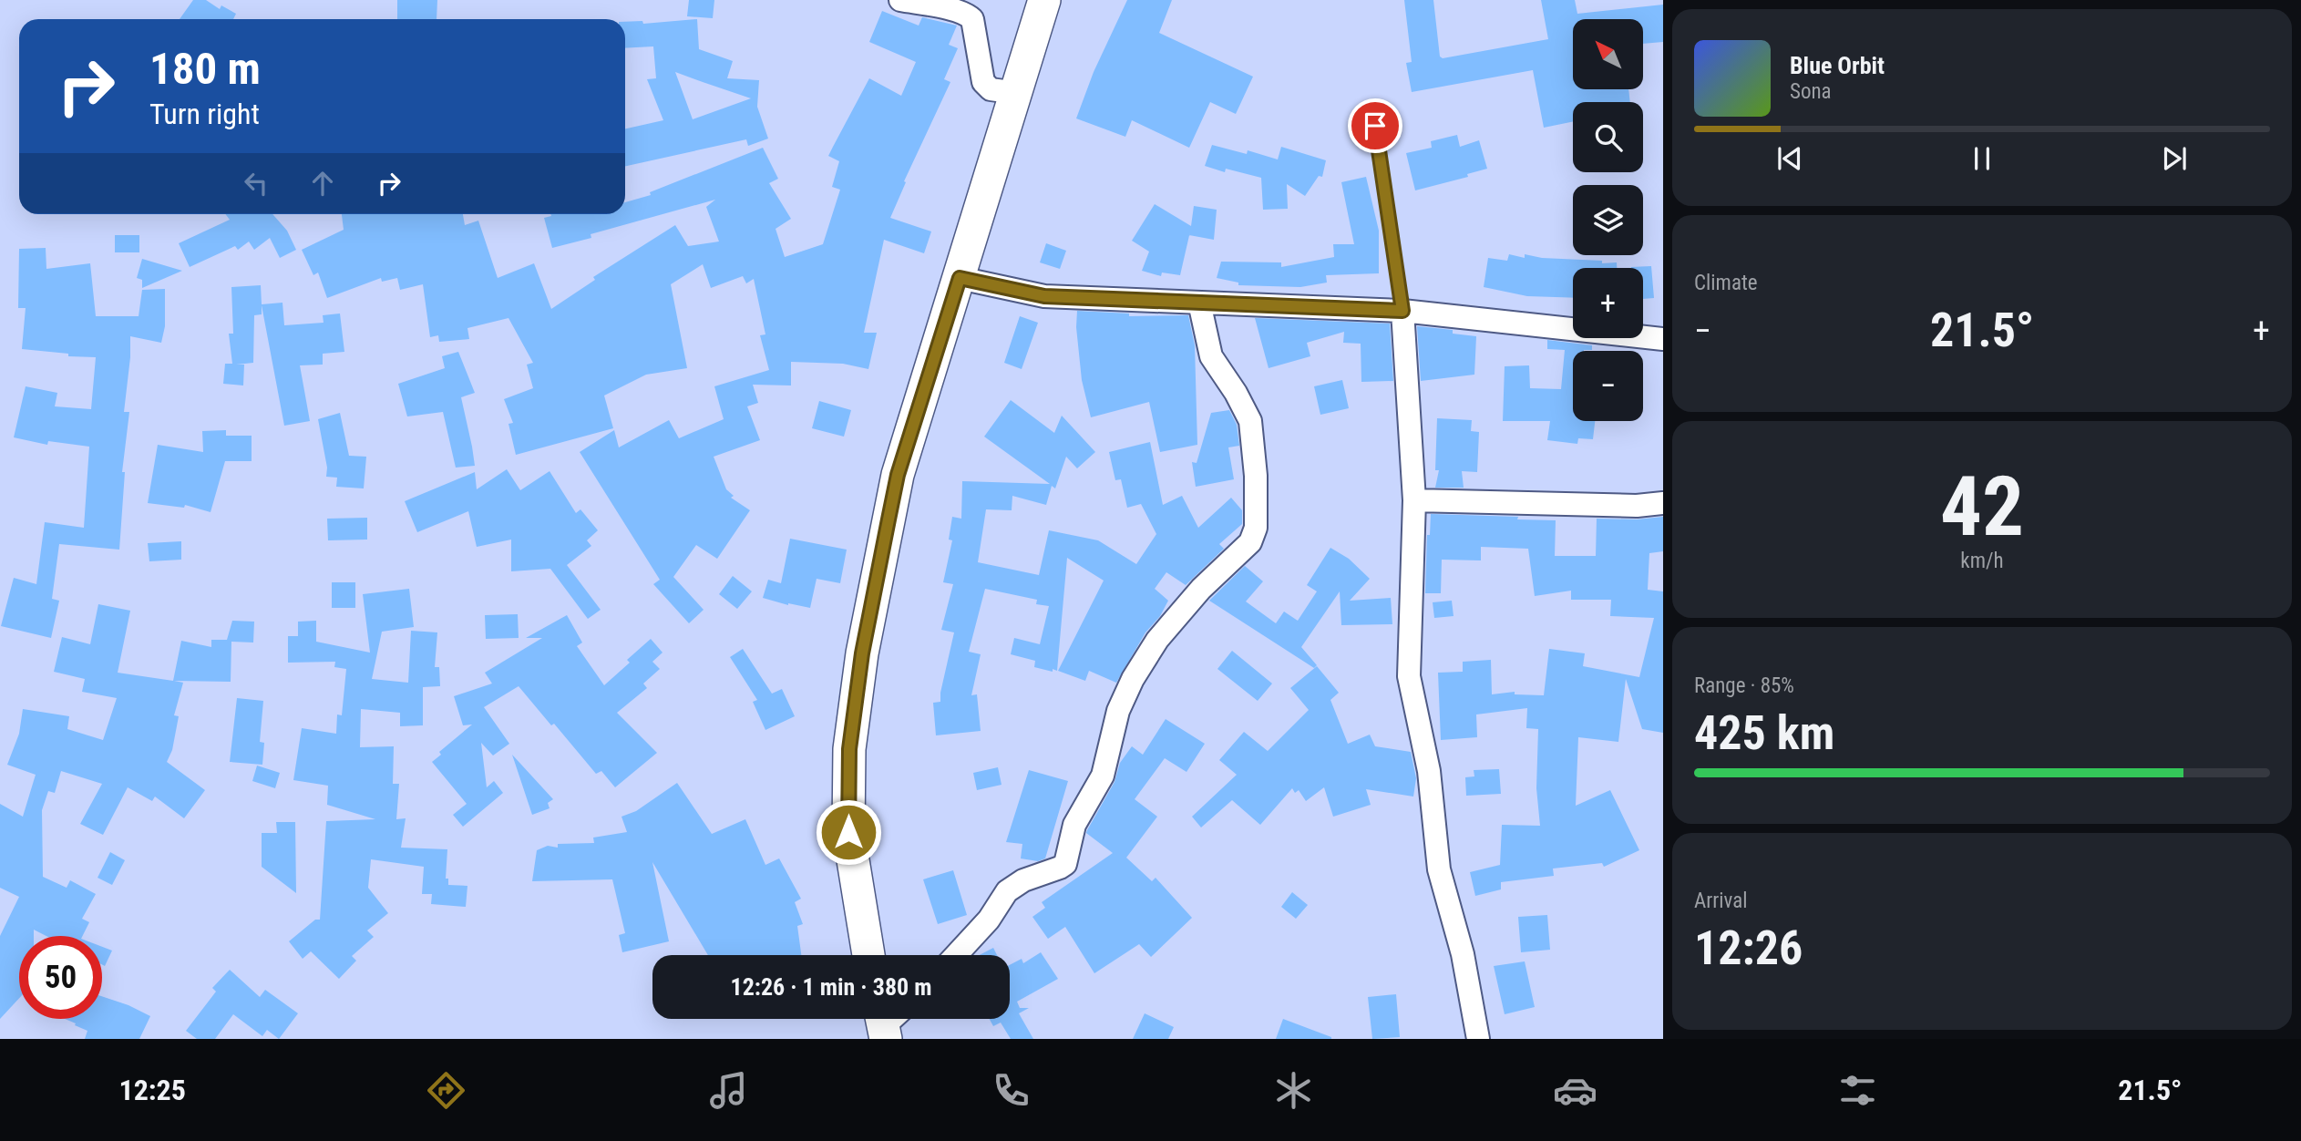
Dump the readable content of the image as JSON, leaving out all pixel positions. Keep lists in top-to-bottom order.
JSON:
{
  "north": "top left",
  "page": {
    "map_buttons": ["+", "−"],
    "turn": ["180 m", "Turn right"],
    "song": ["Blue Orbit", "Sona"],
    "tile": [
      "Climate",
      ["42", "km/h"],
      ["Range · 85%", "425 km"],
      ["Arrival", "12:26"]
    ],
    "heat": ["−", "21.5°", "+"],
    "limit": "50",
    "trip": "12:26 · 1 min · 380 m",
    "tabs": ["12:25", "21.5°"]
  }
}
